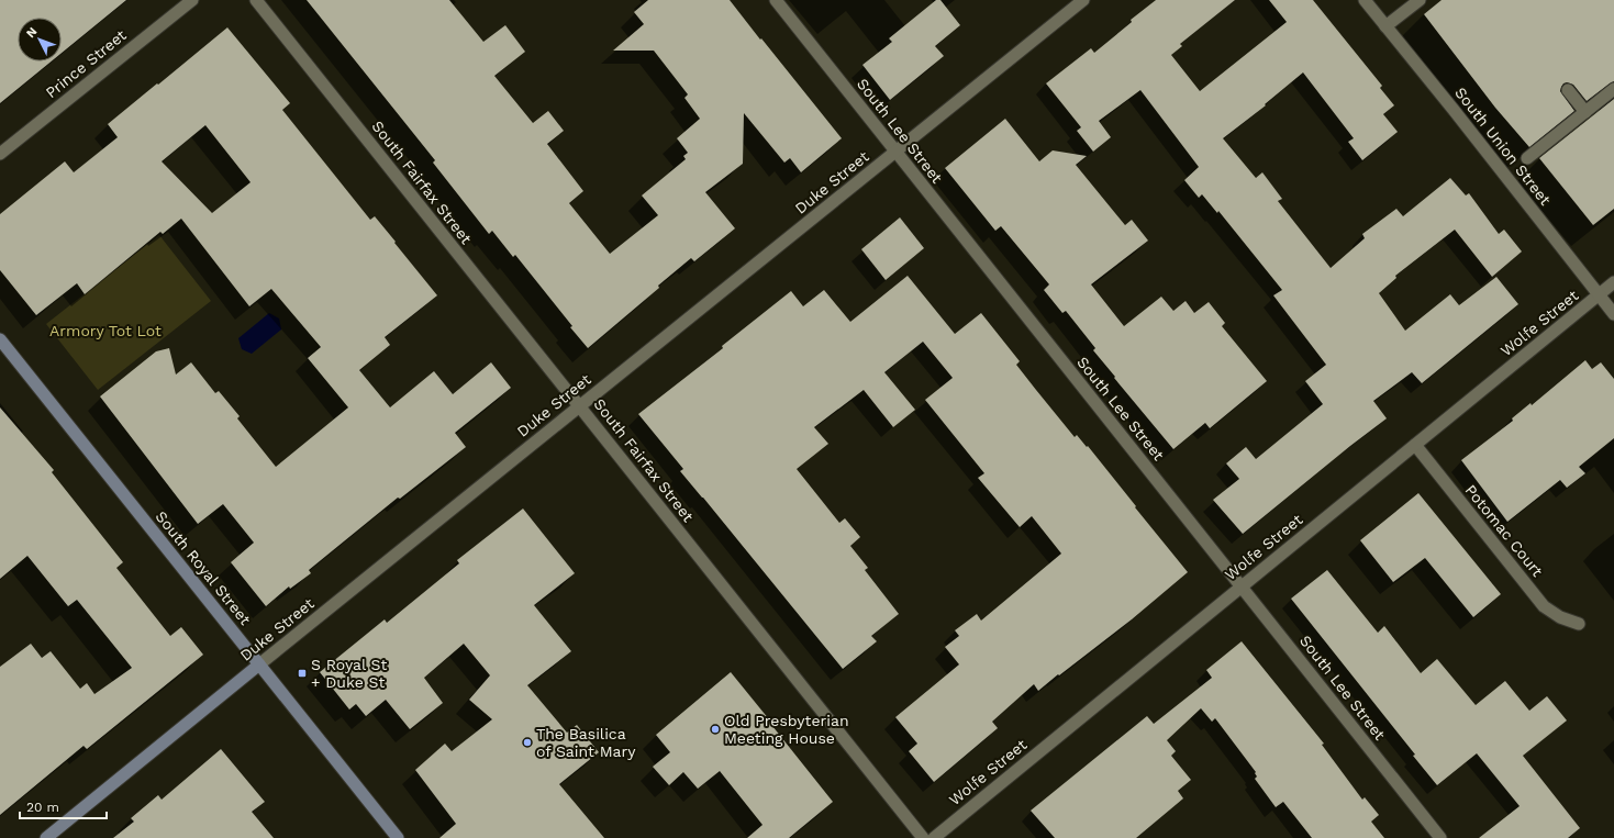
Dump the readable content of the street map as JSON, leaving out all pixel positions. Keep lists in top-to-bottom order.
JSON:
{
  "streets": {
    "main road": ["Duke Street", "South Royal Street"],
    "street": [
      "Prince Street",
      "South Lee Street",
      "South Union Street",
      "South Fairfax Street",
      "Wolfe Street",
      "Potomac Court"
    ]
  },
  "crossings": [
    ["South Lee Street", "Duke Street"],
    ["South Lee Street", "Wolfe Street"],
    ["South Union Street", "Wolfe Street"],
    ["South Fairfax Street", "Duke Street"],
    ["Duke Street", "South Royal Street"],
    ["Wolfe Street", "Potomac Court"]
  ],
  "parks": ["Armory Tot Lot"],
  "places": {
    "transit": ["S Royal St + Duke St"],
    "other": ["Old Presbyterian Meeting House", "The Basilica of Saint Mary"]
  },
  "scale_bar": "20 m",
  "north": "top left"
}
